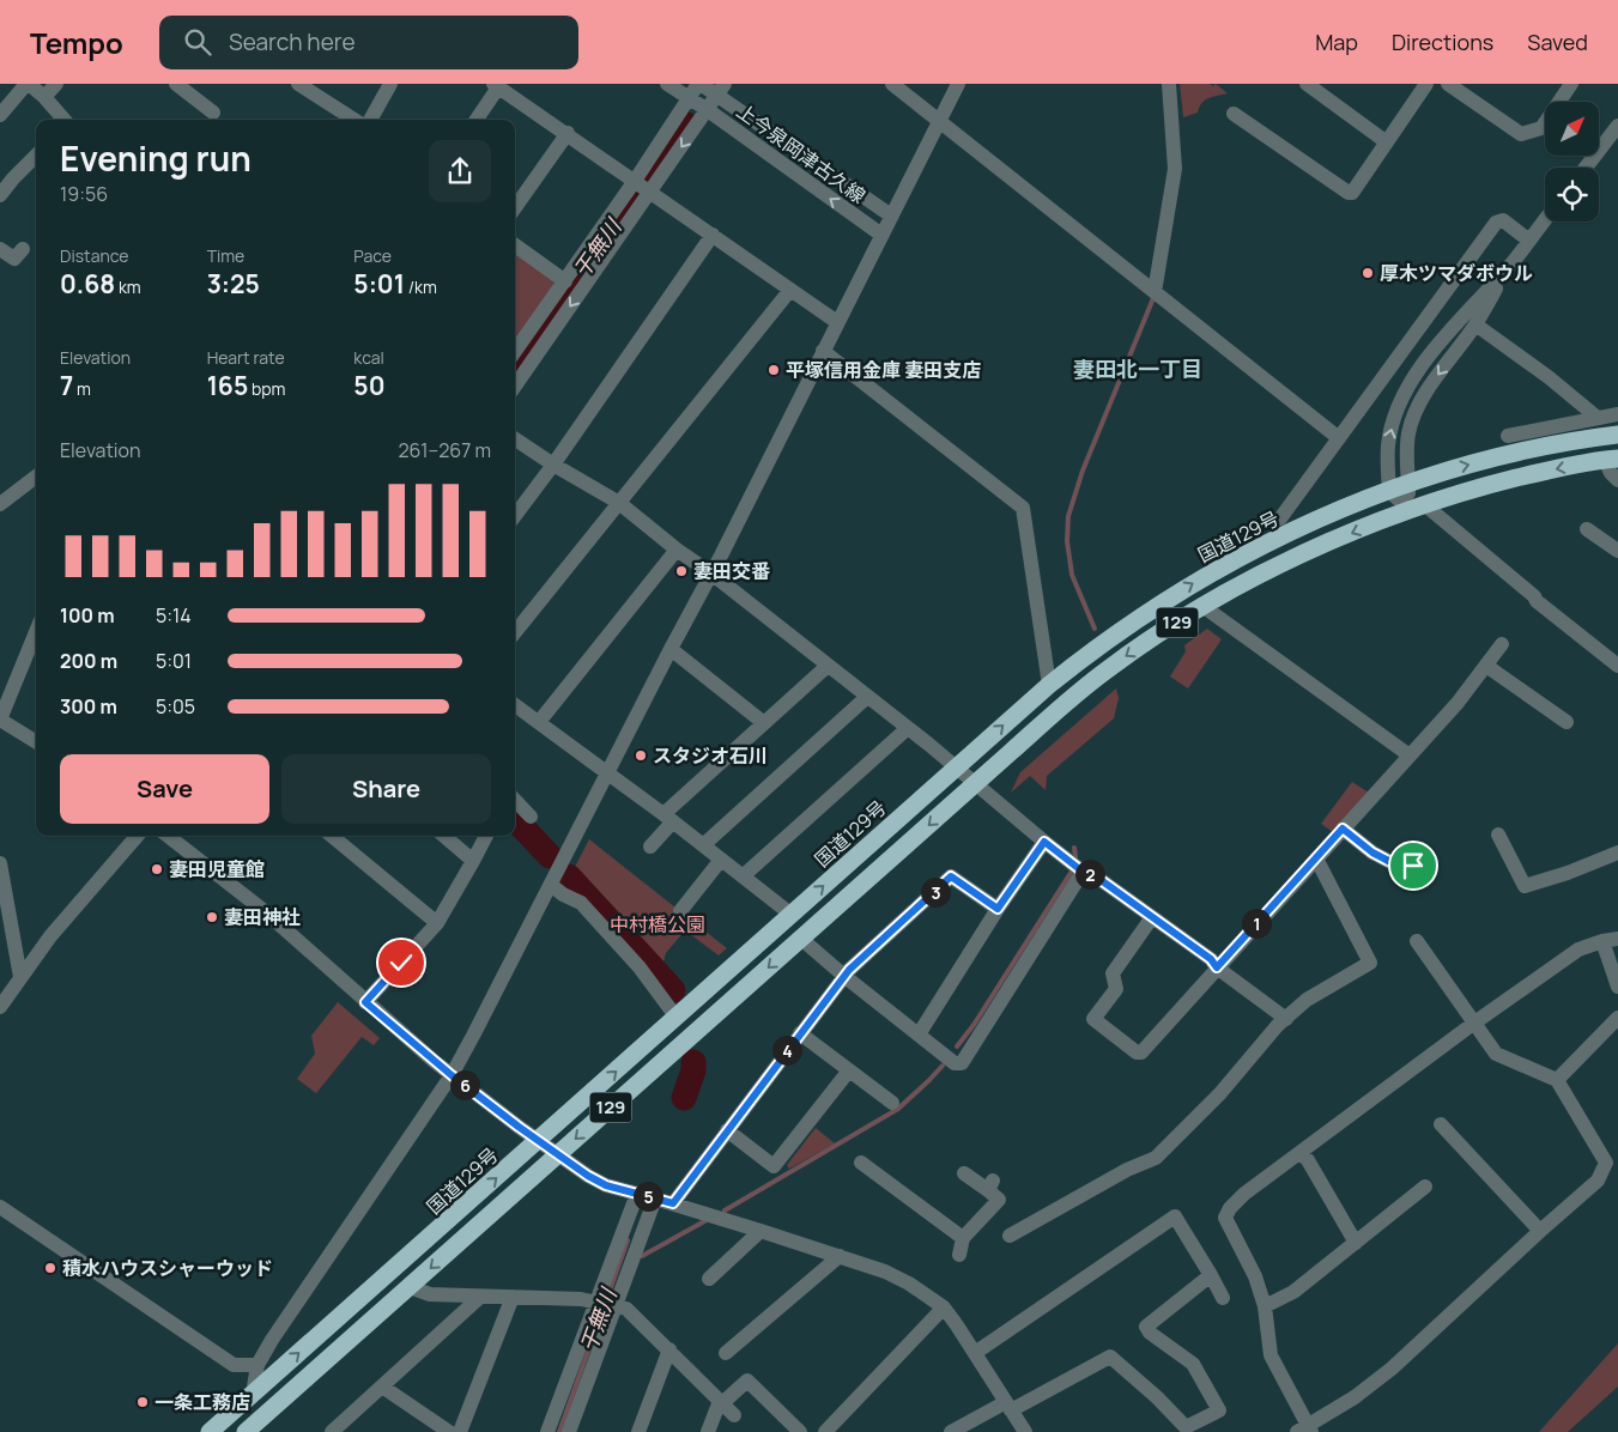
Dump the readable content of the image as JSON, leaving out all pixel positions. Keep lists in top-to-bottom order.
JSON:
{
  "streets": {
    "highway": ["国道129号", "129"],
    "street": ["上今泉岡津古久線"]
  },
  "districts": ["妻田北一丁目"],
  "water": ["干無川"],
  "parks": ["中村橋公園"],
  "places": [
    "厚木ツマダボウル",
    "平塚信用金庫 妻田支店",
    "妻田交番",
    "スタジオ石川",
    "妻田児童館",
    "妻田神社",
    "積水ハウスシャーウッド",
    "一条工務店"
  ],
  "north": "top right",
  "page": {
    "header": "Tempo",
    "search": "Search here",
    "nav": ["Map", "Directions", "Saved"],
    "heading": ["Evening run", "19:56"],
    "stats": [
      ["Distance", "0.68 km"],
      ["Time", "3:25"],
      ["Pace", "5:01 /km"],
      ["Elevation", "7 m"],
      ["Heart rate", "165 bpm"],
      ["kcal", "50"]
    ],
    "chart": ["Elevation", "261–267 m"],
    "list": [
      {
        "name": "100 m",
        "note": "5:14"
      },
      {
        "name": "200 m",
        "note": "5:01"
      },
      {
        "name": "300 m",
        "note": "5:05"
      }
    ],
    "buttons": ["Save", "Share"],
    "pins": [
      "2",
      "3",
      "1",
      "4",
      "6",
      "5"
    ]
  }
}
